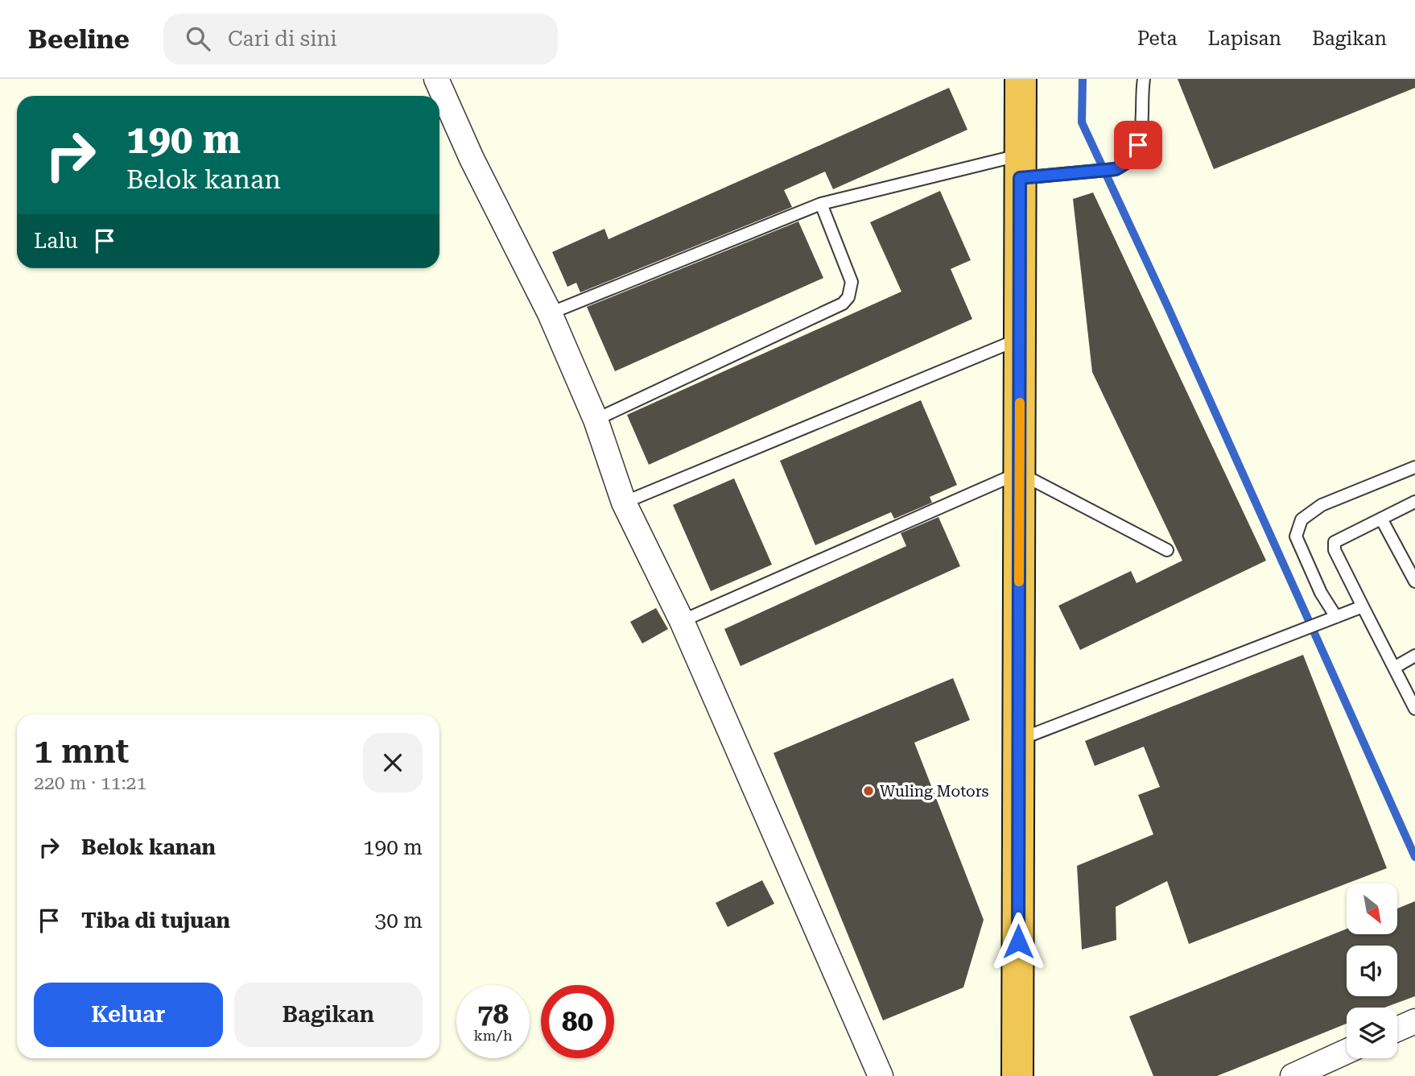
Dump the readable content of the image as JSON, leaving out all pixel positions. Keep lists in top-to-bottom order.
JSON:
{
  "places": ["Wuling Motors"],
  "north": "bottom right",
  "page": {
    "header": "Beeline",
    "search": "Cari di sini",
    "nav": ["Peta", "Lapisan", "Bagikan"],
    "turn": ["190 m", "Belok kanan"],
    "then": "Lalu",
    "heading": ["1 mnt", "220 m · 11:21"],
    "list": [
      {
        "name": "Belok kanan",
        "value": "190 m"
      },
      {
        "name": "Tiba di tujuan",
        "value": "30 m"
      }
    ],
    "buttons": ["Keluar", "Bagikan"],
    "speed": "78 km/h",
    "limit": "80"
  }
}
